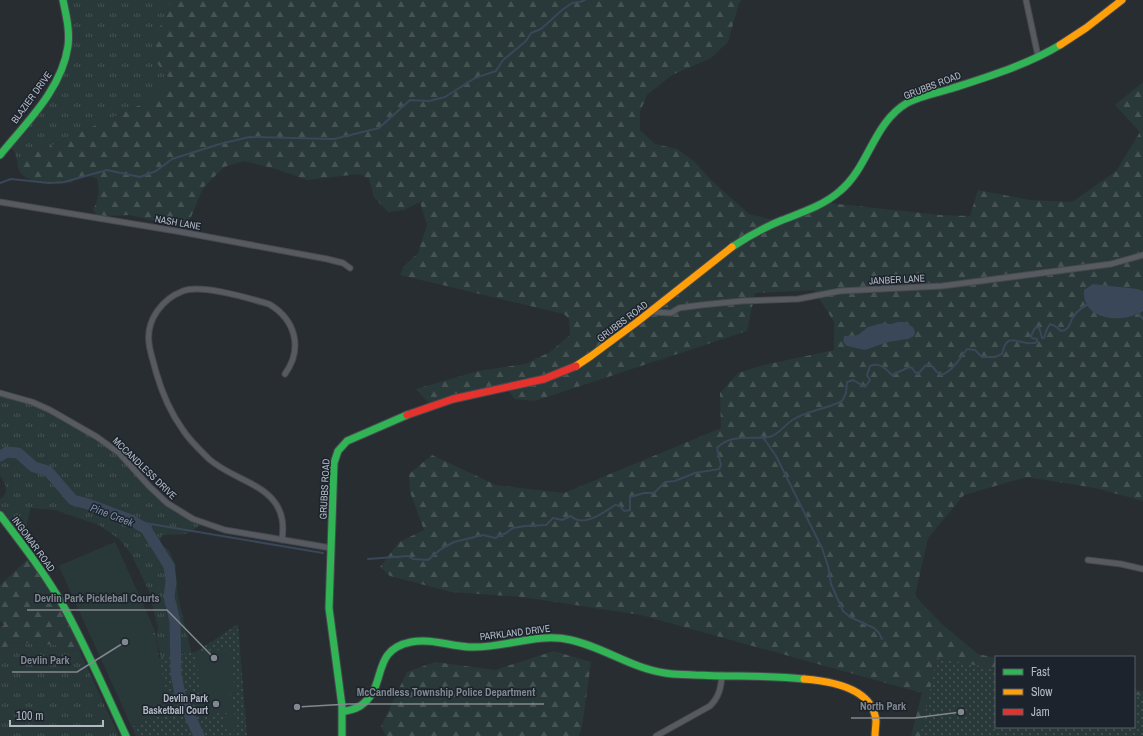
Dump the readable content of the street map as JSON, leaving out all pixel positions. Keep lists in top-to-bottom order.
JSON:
{
  "streets": {
    "street": [
      "GRUBBS ROAD",
      "BLAZIER DRIVE",
      "NASH LANE",
      "JANBER LANE",
      "MCCANDLESS DRIVE",
      "INGOMAR ROAD",
      "PARKLAND DRIVE"
    ]
  },
  "crossings": [
    ["GRUBBS ROAD", "JANBER LANE"],
    ["GRUBBS ROAD", "MCCANDLESS DRIVE"],
    ["GRUBBS ROAD", "PARKLAND DRIVE"]
  ],
  "water": ["Pine Creek"],
  "places": [
    "Devlin Park",
    "Devlin Park Pickleball Courts",
    "Devlin Park Basketball Court",
    "McCandless Township Police Department",
    "North Park"
  ],
  "legend": ["Fast", "Slow", "Jam"],
  "scale_bar": "100 m"
}
